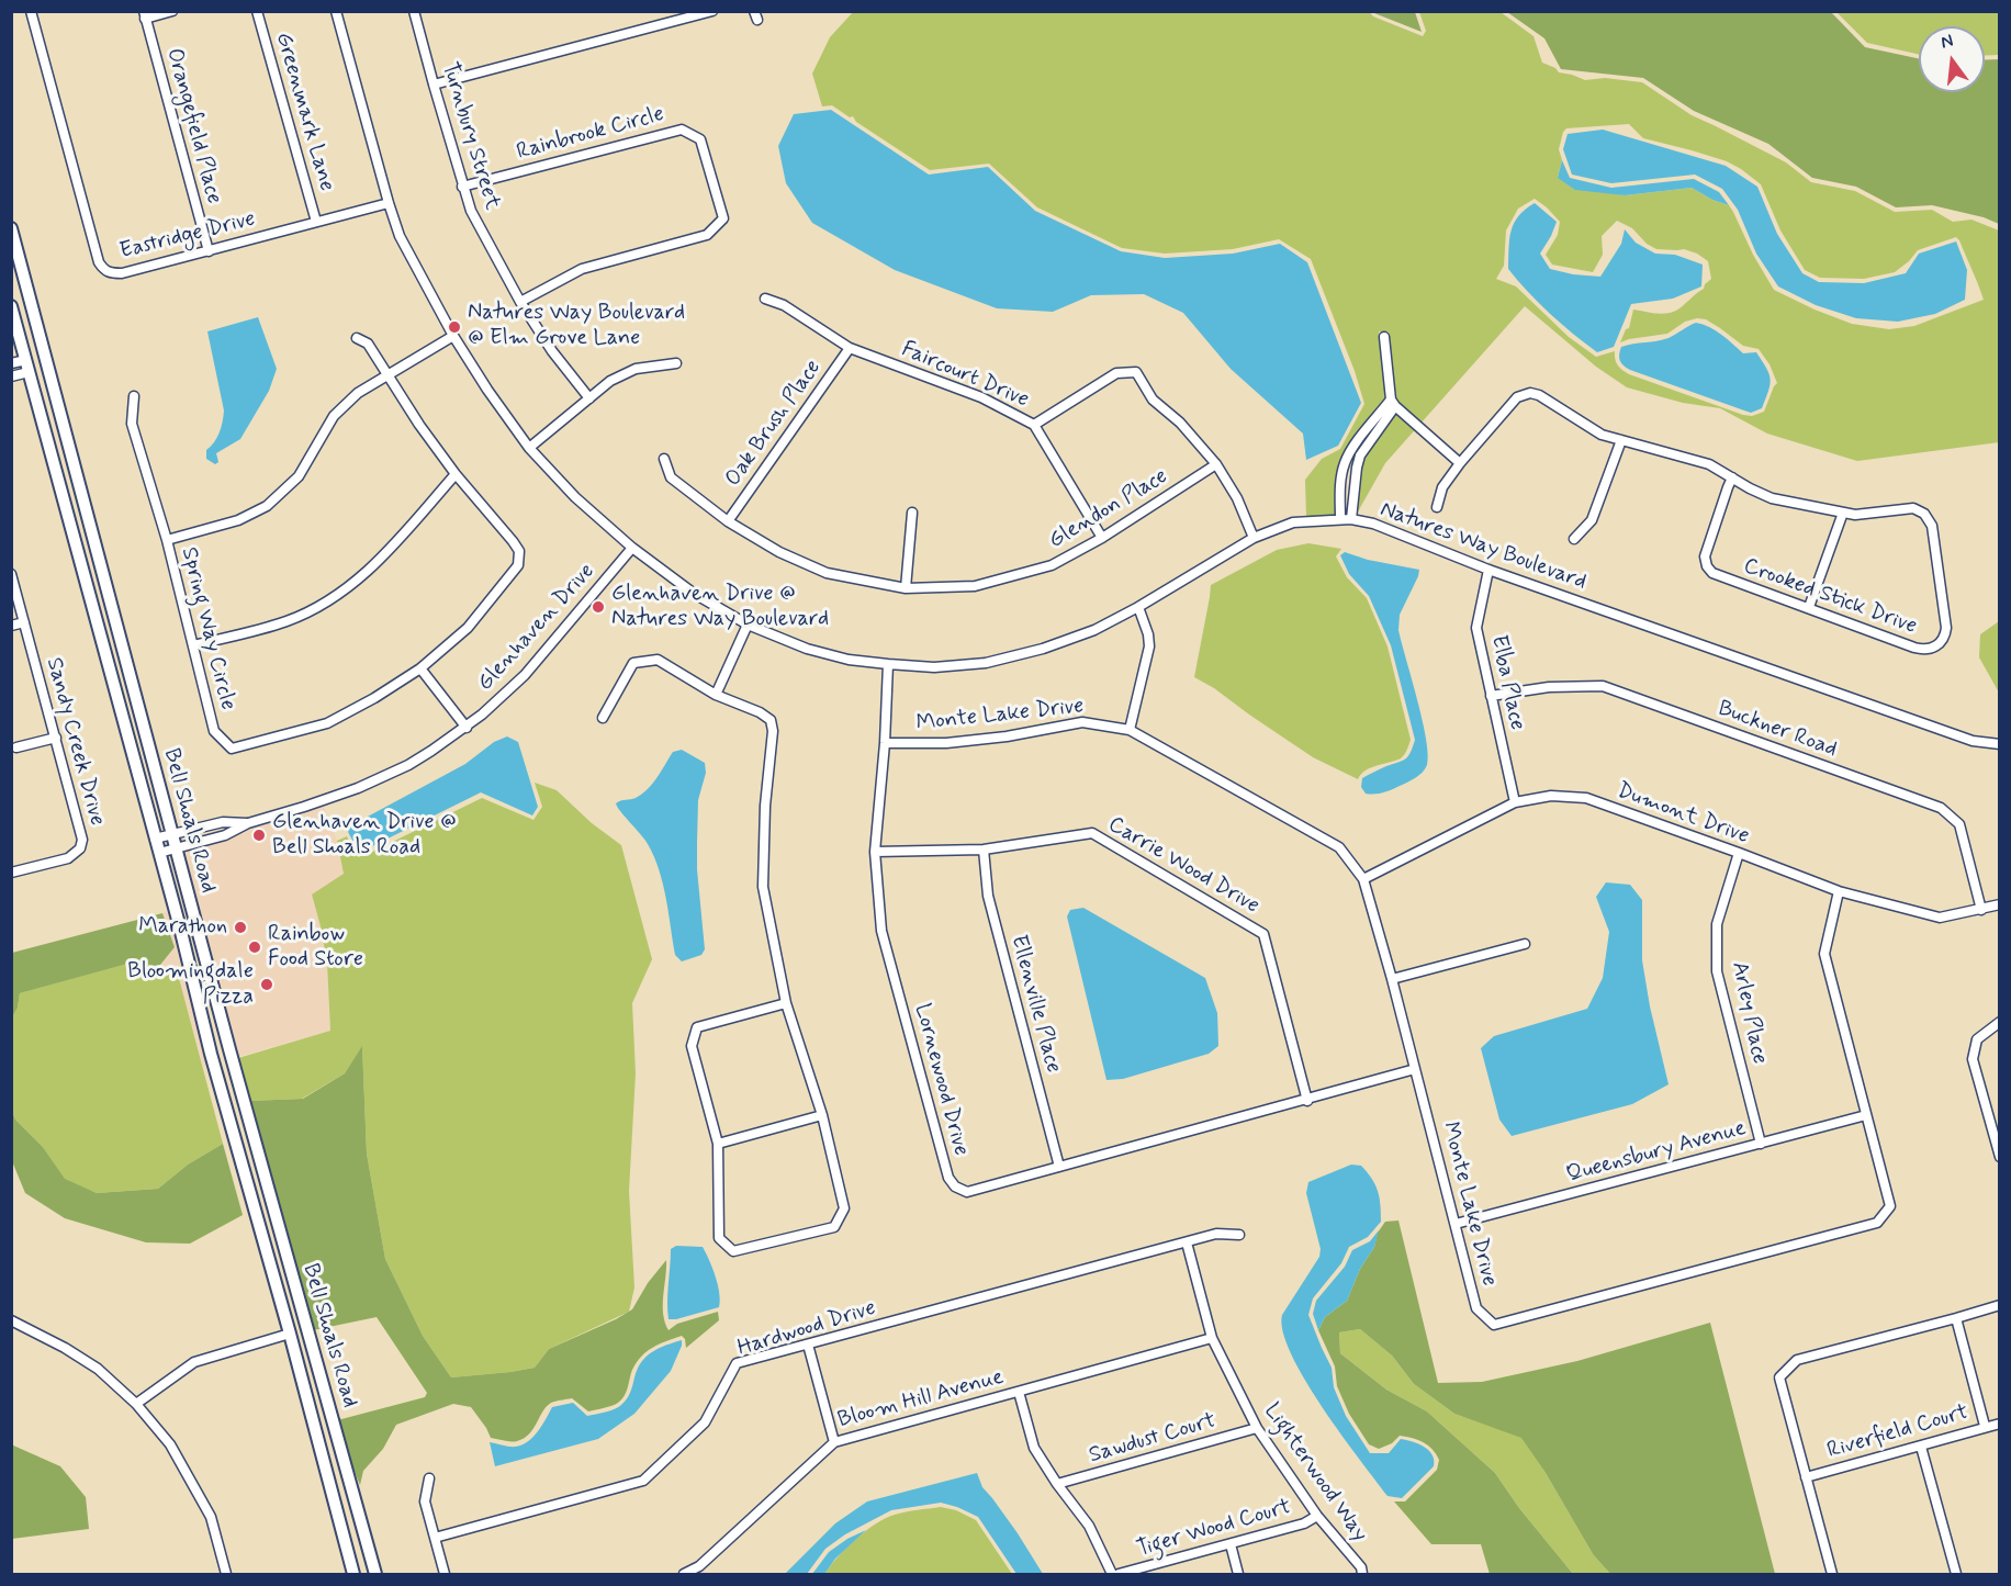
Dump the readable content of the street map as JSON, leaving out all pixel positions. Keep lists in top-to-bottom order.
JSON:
{
  "streets": {
    "main road": ["Bell Shoals Road"],
    "street": [
      "Greenmark Lane",
      "Orangefield Place",
      "Rainbrook Circle",
      "Turnbury Street",
      "Eastridge Drive",
      "Faircourt Drive",
      "Oak Brush Place",
      "Glendon Place",
      "Natures Way Boulevard",
      "Crooked Stick Drive",
      "Glenhaven Drive",
      "Spring Way Circle",
      "Elba Place",
      "Monte Lake Drive",
      "Buckner Road",
      "Sandy Creek Drive",
      "Dumont Drive",
      "Carrie Wood Drive",
      "Ellenville Place",
      "Arley Place",
      "Lornewood Drive",
      "Queensbury Avenue",
      "Hardwood Drive",
      "Bloom Hill Avenue",
      "Riverfield Court",
      "Sawdust Court",
      "Lighterwood Way",
      "Tiger Wood Court"
    ]
  },
  "crossings": [
    ["Greenmark Lane", "Eastridge Drive"],
    ["Orangefield Place", "Eastridge Drive"],
    ["Rainbrook Circle", "Turnbury Street"],
    ["Eastridge Drive", "Natures Way Boulevard"],
    ["Faircourt Drive", "Oak Brush Place"],
    ["Faircourt Drive", "Glendon Place"],
    ["Oak Brush Place", "Glendon Place"],
    ["Natures Way Boulevard", "Glenhaven Drive"],
    ["Natures Way Boulevard", "Elba Place"],
    ["Natures Way Boulevard", "Lornewood Drive"],
    ["Glenhaven Drive", "Bell Shoals Road"],
    ["Elba Place", "Buckner Road"],
    ["Elba Place", "Dumont Drive"],
    ["Monte Lake Drive", "Dumont Drive"],
    ["Monte Lake Drive", "Lornewood Drive"],
    ["Monte Lake Drive", "Queensbury Avenue"],
    ["Buckner Road", "Dumont Drive"],
    ["Dumont Drive", "Arley Place"],
    ["Carrie Wood Drive", "Ellenville Place"],
    ["Carrie Wood Drive", "Lornewood Drive"],
    ["Ellenville Place", "Lornewood Drive"],
    ["Arley Place", "Queensbury Avenue"],
    ["Hardwood Drive", "Lighterwood Way"],
    ["Bloom Hill Avenue", "Lighterwood Way"],
    ["Sawdust Court", "Lighterwood Way"],
    ["Lighterwood Way", "Tiger Wood Court"]
  ],
  "places": [
    "Natures Way Boulevard @ Elm Grove Lane",
    "Glenhaven Drive @ Natures Way Boulevard",
    "Glenhaven Drive @ Bell Shoals Road",
    "Marathon",
    "Rainbow Food Store",
    "Bloomingdale Pizza"
  ],
  "north": "top"
}
